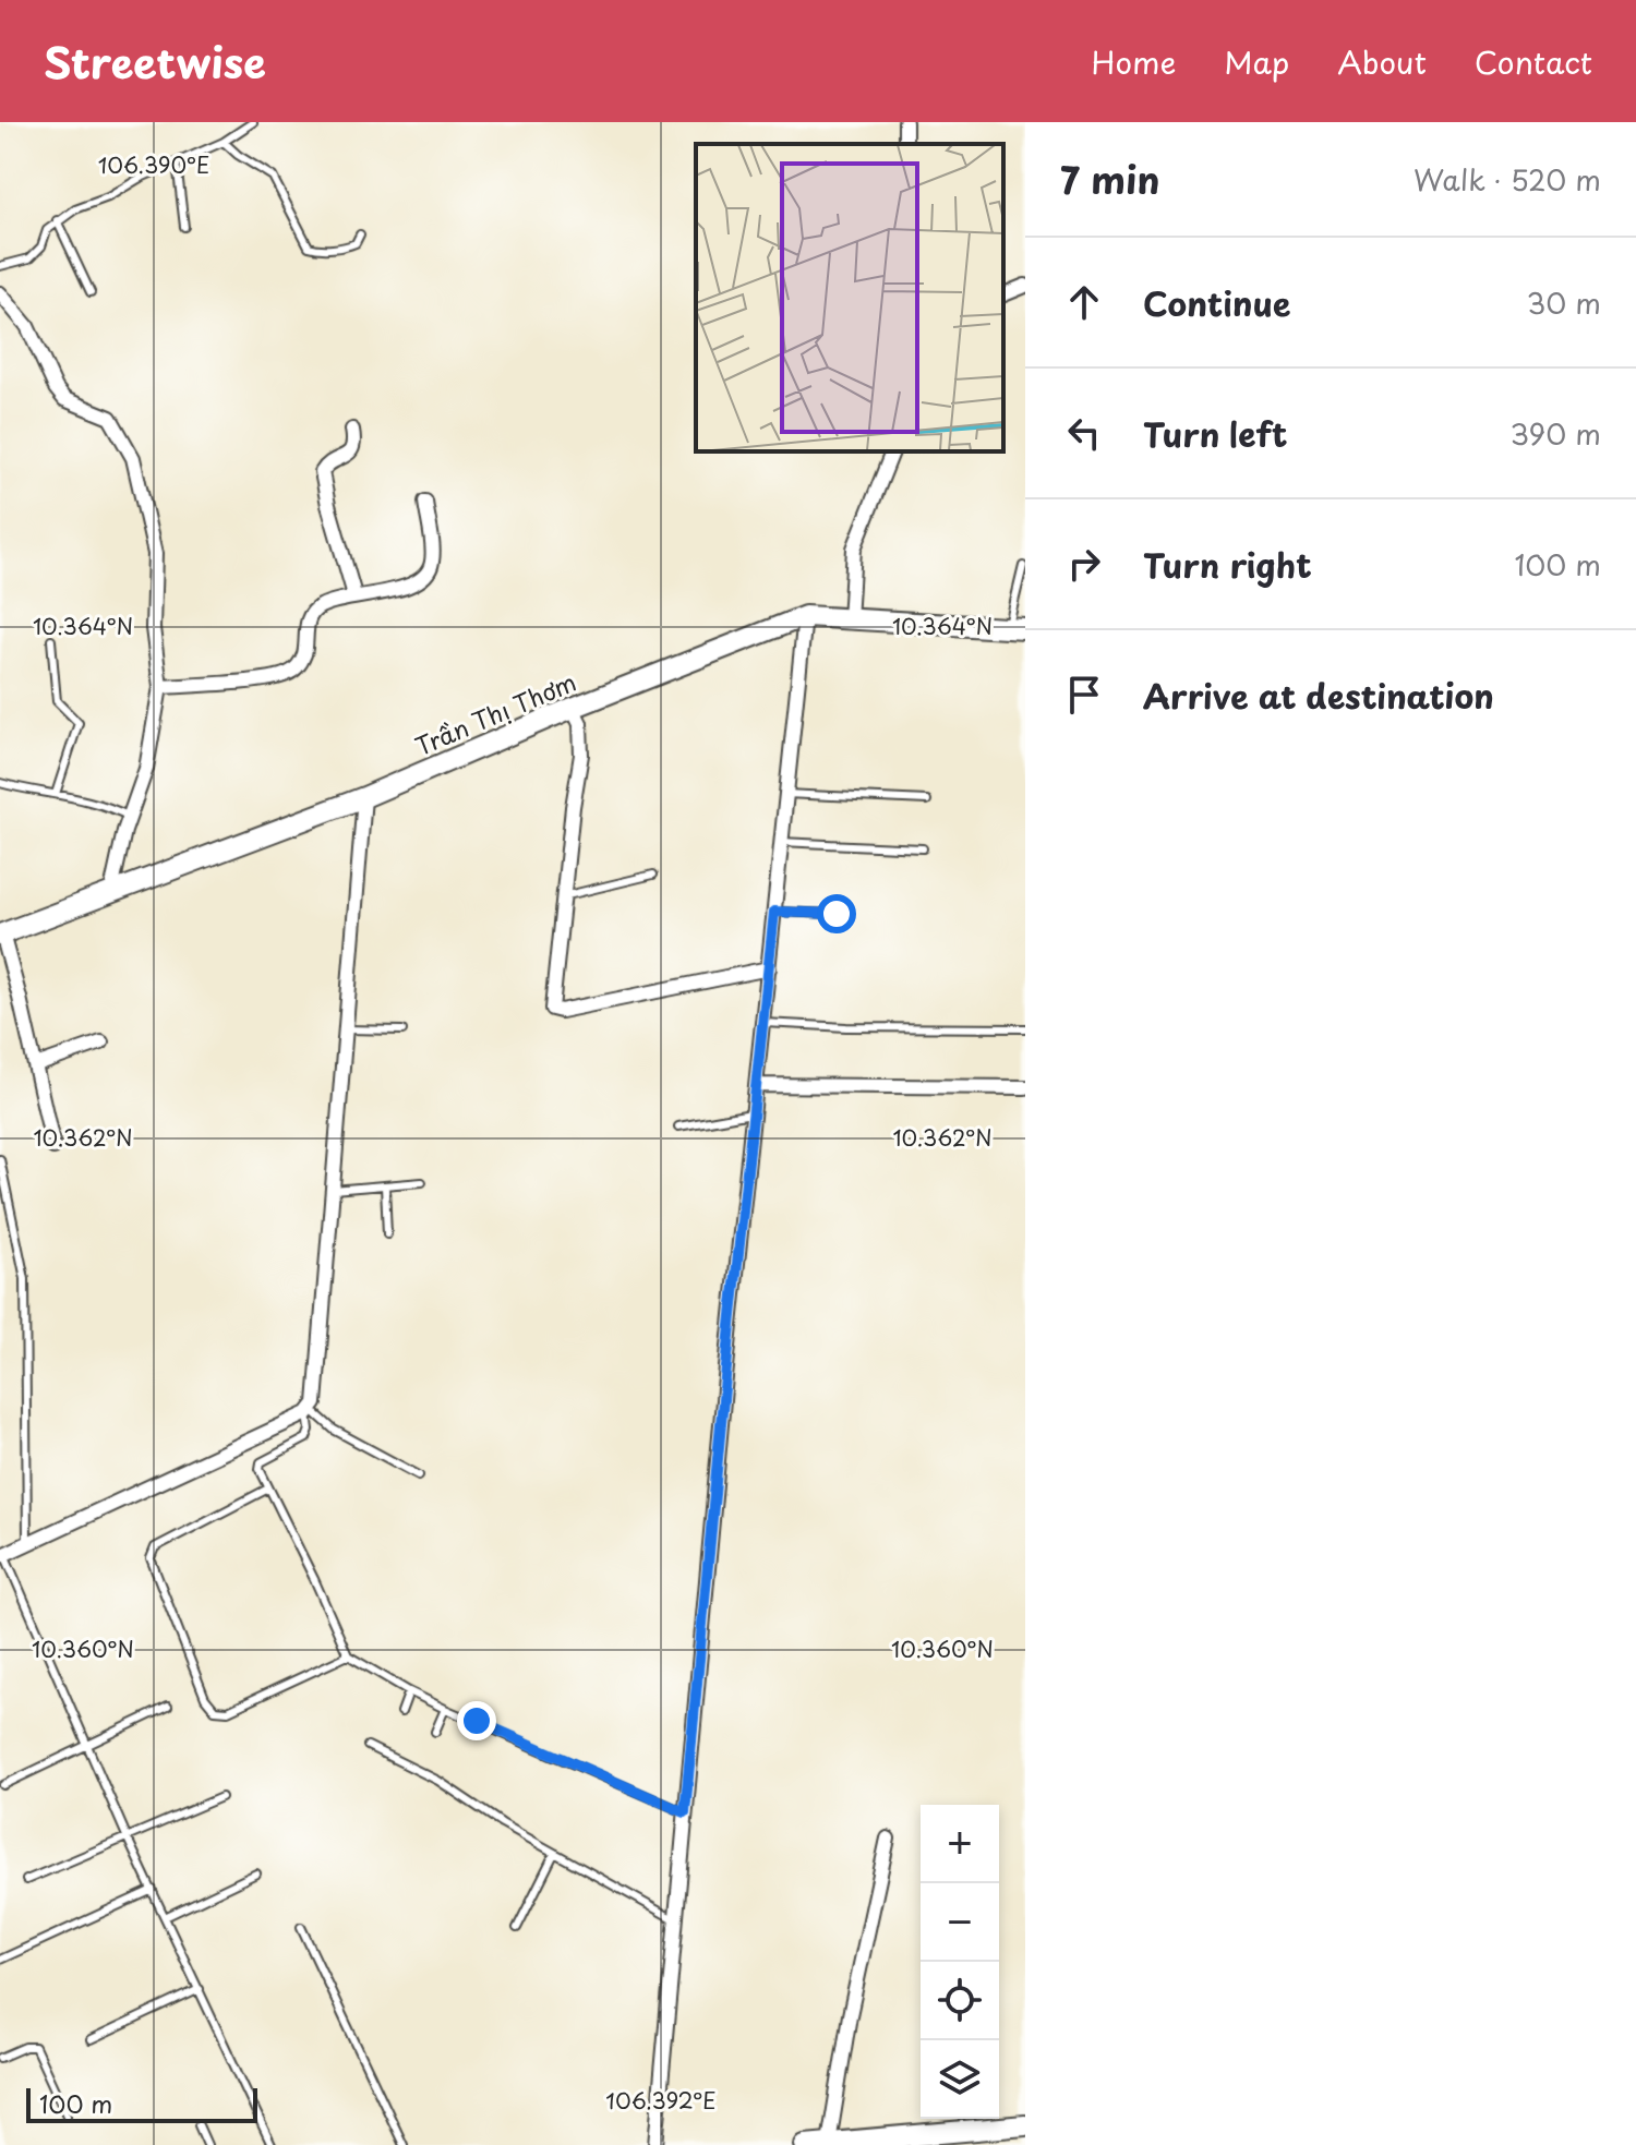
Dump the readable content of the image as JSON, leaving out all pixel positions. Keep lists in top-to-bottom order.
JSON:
{
  "streets": {
    "street": ["Trần Thị Thơm"]
  },
  "scale_bar": "100 m",
  "page": {
    "header": "Streetwise",
    "nav": [
      "Home",
      "Map",
      "About",
      "Contact"
    ],
    "heading": ["7 min", "Walk · 520 m"],
    "list": [
      ["Continue", "30 m"],
      ["Turn left", "390 m"],
      ["Turn right", "100 m"],
      "Arrive at destination"
    ],
    "map_buttons": ["+", "−"],
    "scale": "100 m"
  },
  "coordinates": [
    "106.390°E",
    "10.364°N",
    "10.362°N",
    "10.360°N",
    "106.392°E"
  ]
}
